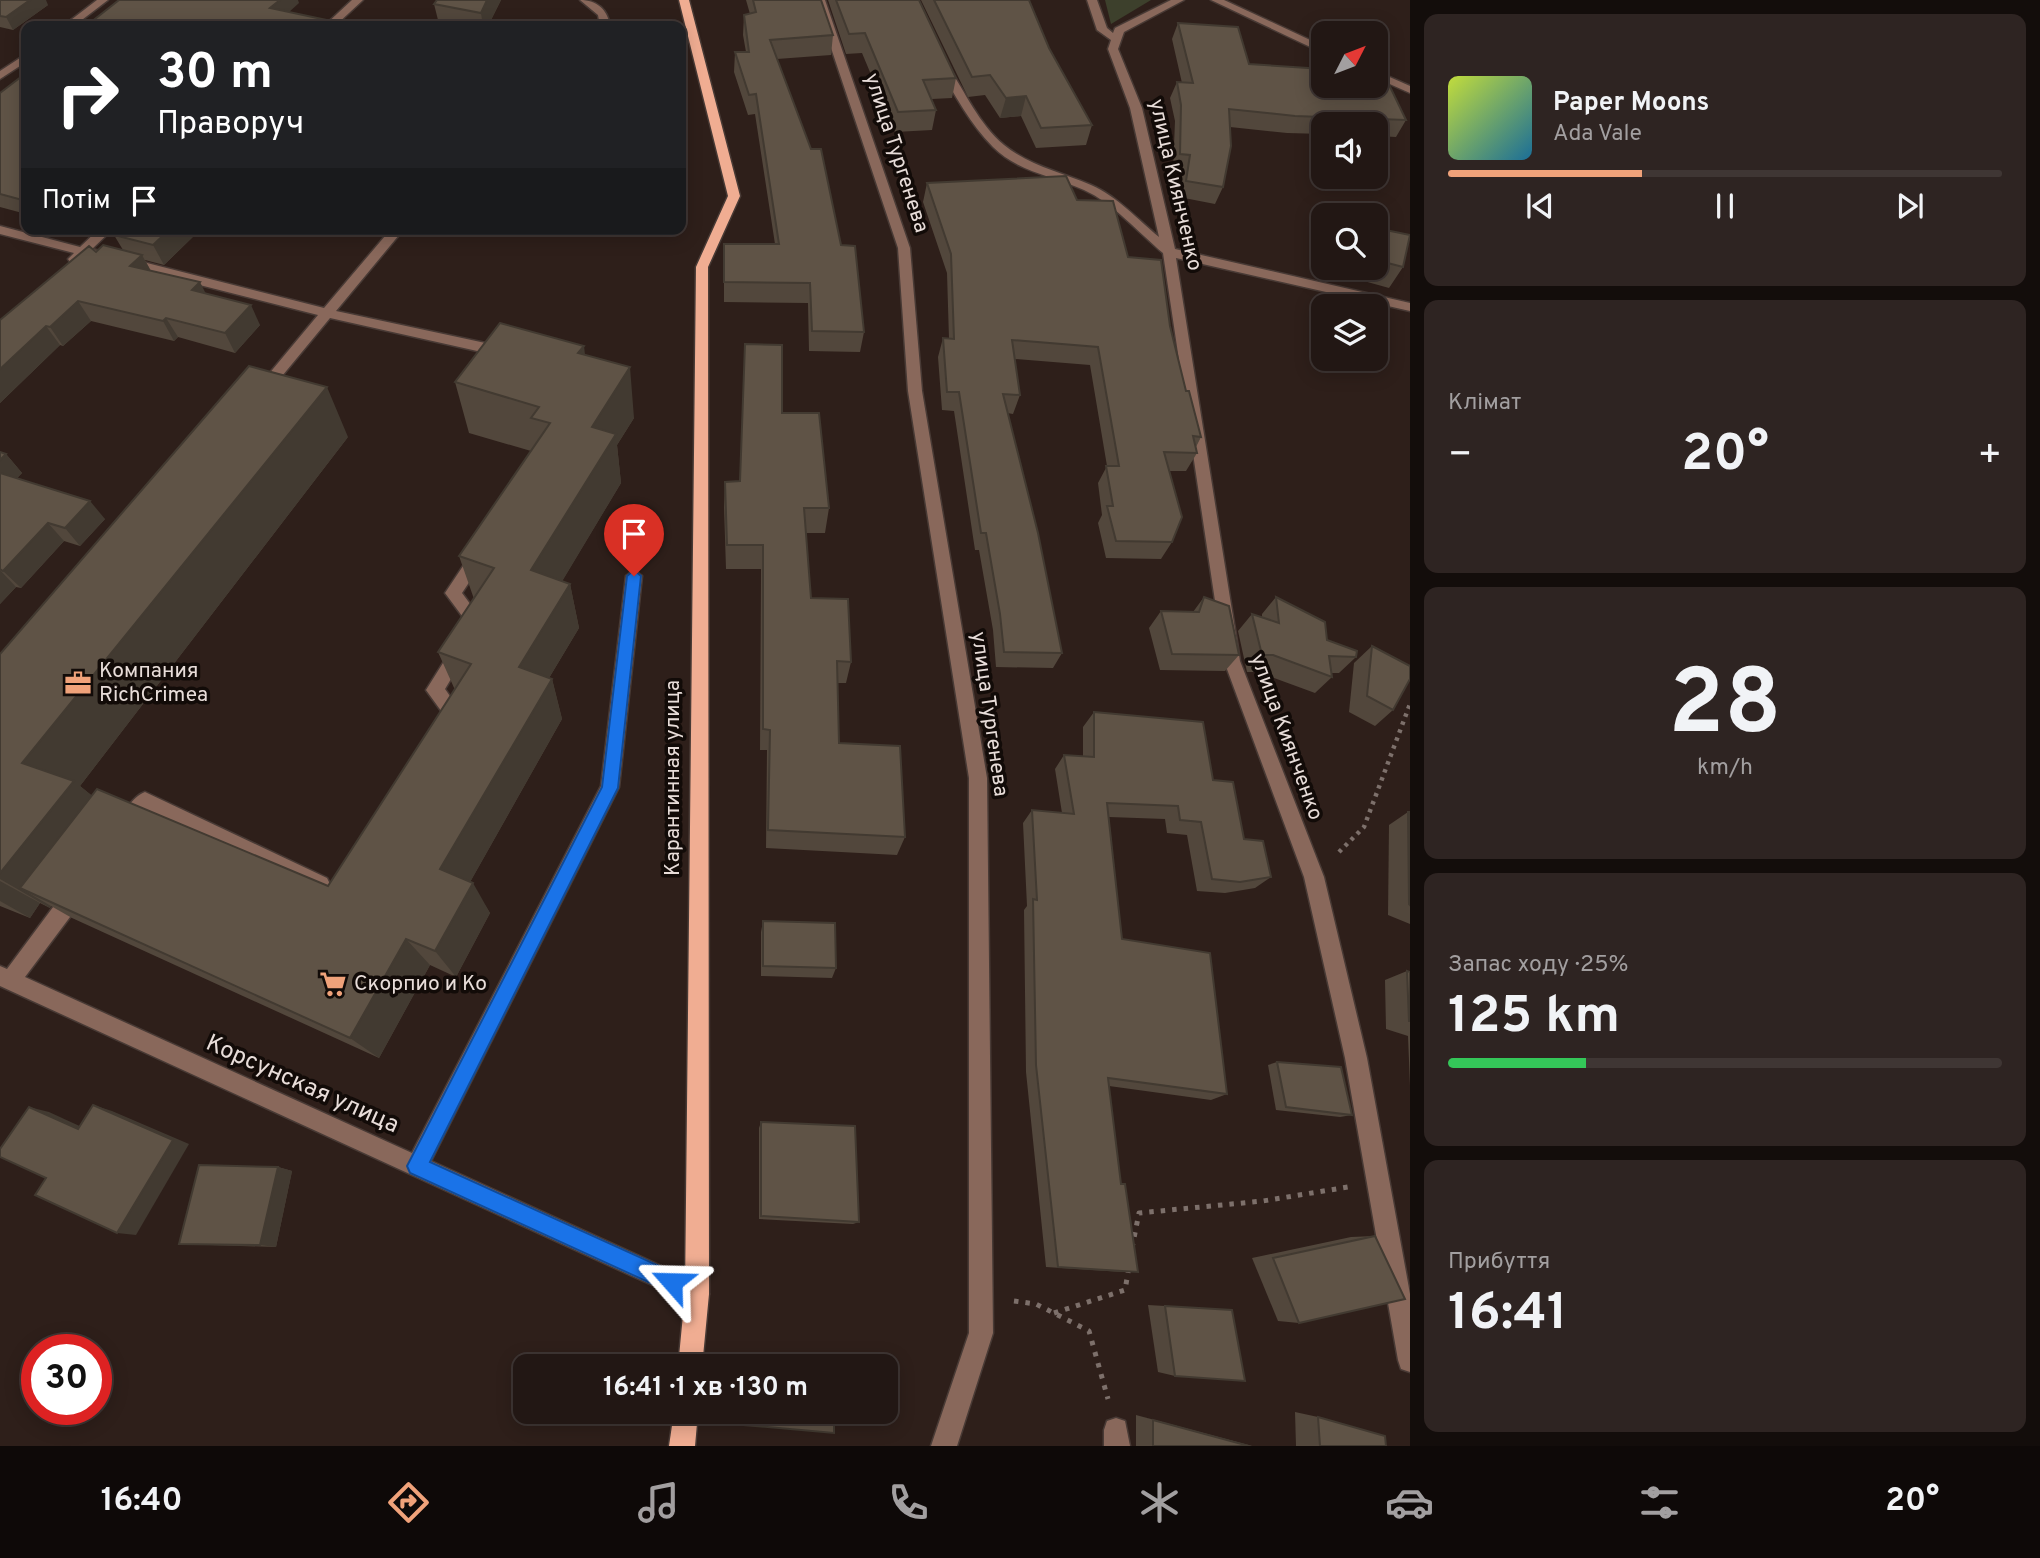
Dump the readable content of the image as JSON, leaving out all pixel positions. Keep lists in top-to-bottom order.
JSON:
{
  "streets": {
    "main road": ["Карантинная улица"],
    "street": ["улица Тургенева", "улица Киянченко", "Корсунская улица"]
  },
  "crossings": [
    ["Карантинная улица", "Корсунская улица"]
  ],
  "places": {
    "office": ["Компания RichCrimea"],
    "supermarket": ["Скорпио и Ко"]
  },
  "north": "top right",
  "page": {
    "turn": ["30 m", "Праворуч"],
    "song": ["Paper Moons", "Ada Vale"],
    "then": "Потім",
    "tile": [
      "Клімат",
      ["28", "km/h"],
      ["Запас ходу · 25%", "125 km"],
      ["Прибуття", "16:41"]
    ],
    "heat": ["−", "20°", "+"],
    "limit": "30",
    "trip": "16:41 · 1 хв · 130 m",
    "tabs": ["16:40", "20°"]
  }
}
